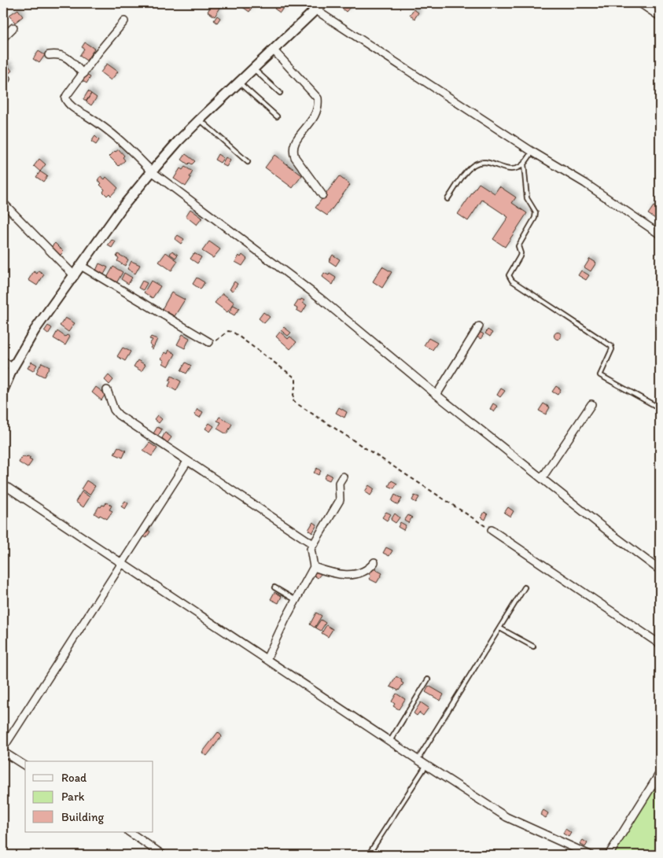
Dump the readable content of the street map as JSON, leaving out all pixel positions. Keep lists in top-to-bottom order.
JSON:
{
  "legend": ["Road", "Park", "Building"]
}
